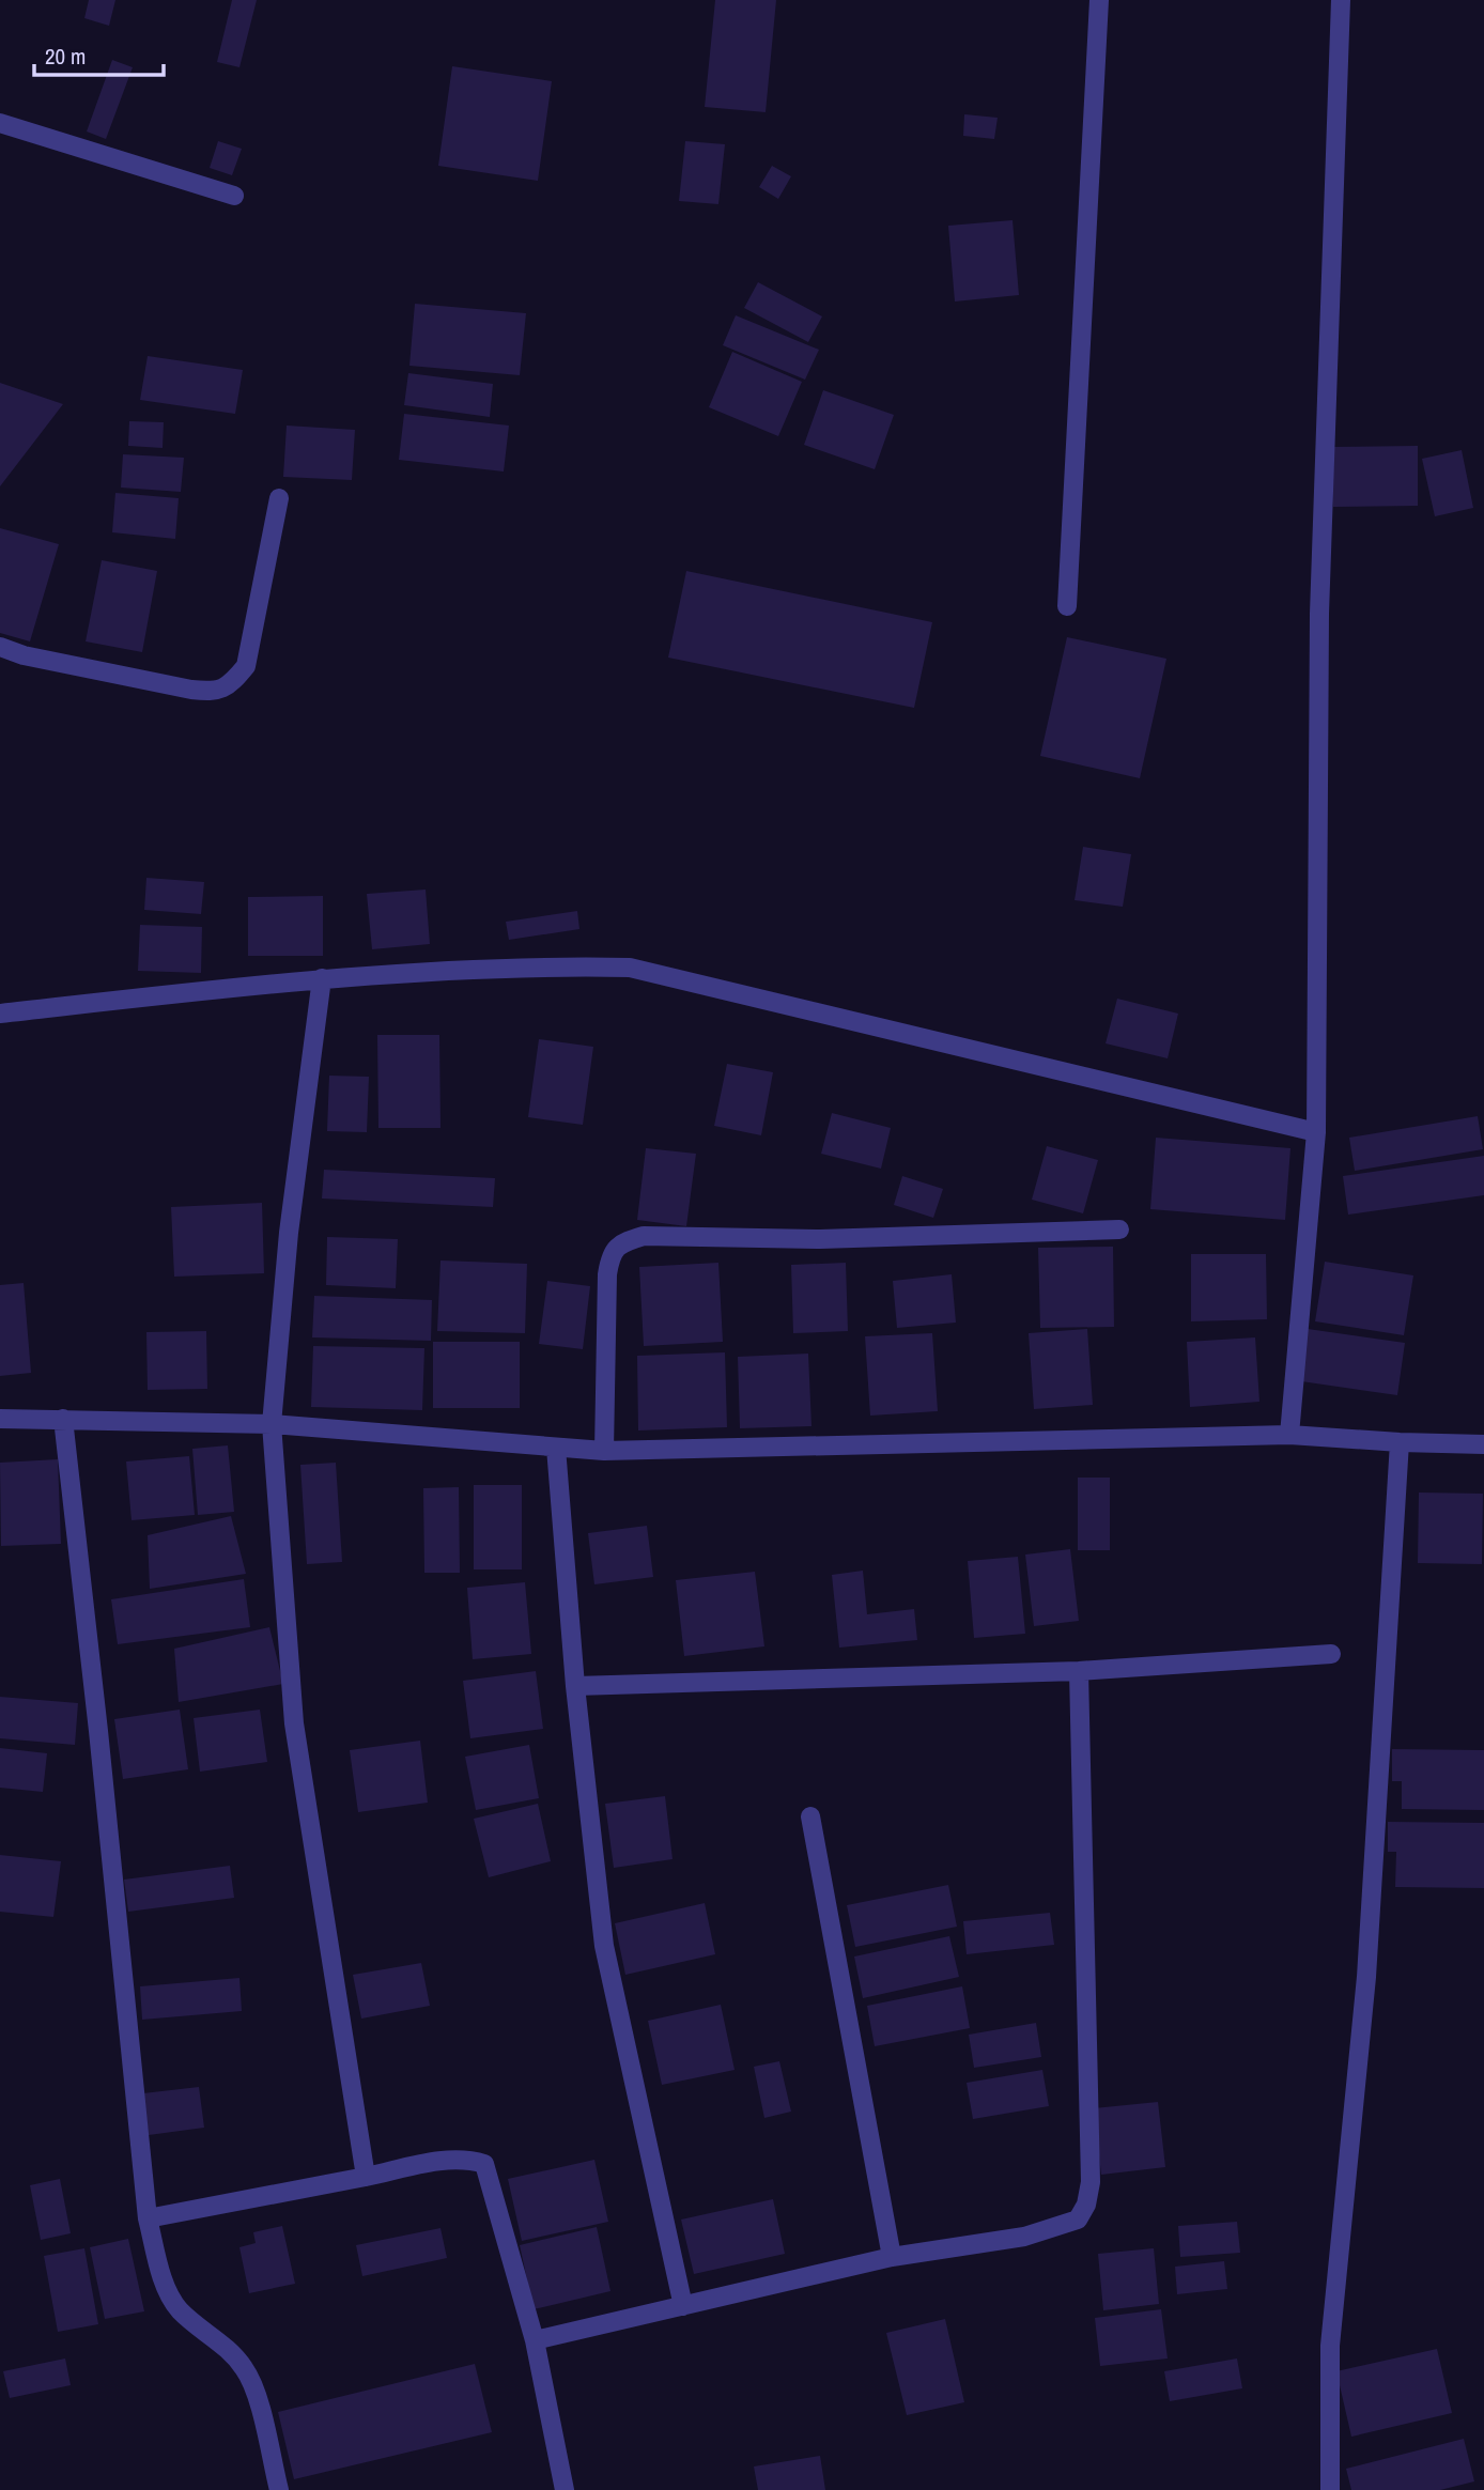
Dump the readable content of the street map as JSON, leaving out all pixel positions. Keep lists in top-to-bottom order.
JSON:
{
  "scale_bar": "20 m"
}
